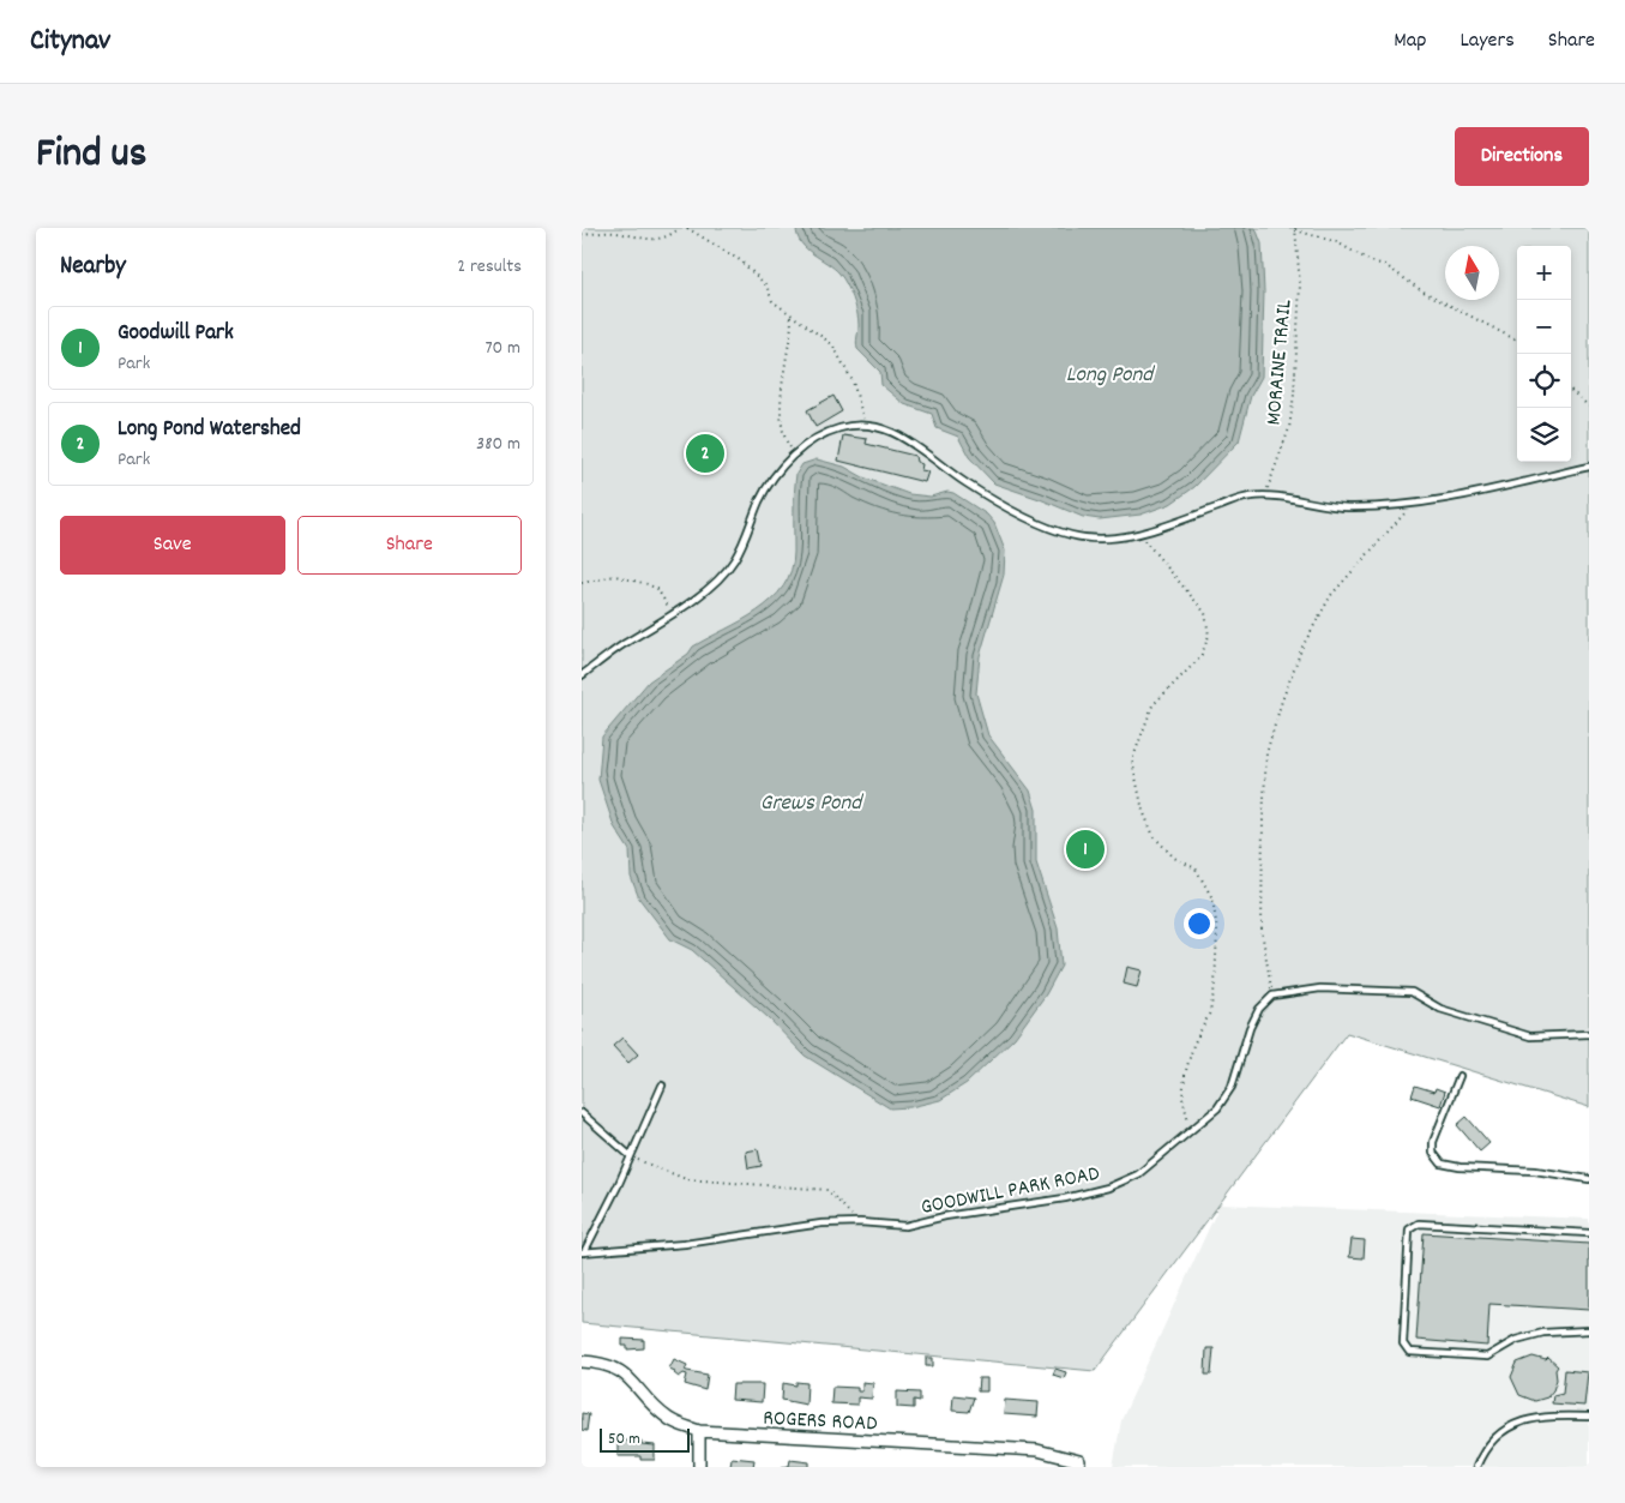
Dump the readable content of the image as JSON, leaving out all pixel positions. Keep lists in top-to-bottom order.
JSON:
{
  "streets": {
    "street": ["ROGERS ROAD"],
    "lane": ["GOODWILL PARK ROAD"],
    "path": ["MORAINE TRAIL"]
  },
  "water": ["Long Pond", "Grews Pond"],
  "scale_bar": "50 m",
  "north": "top",
  "page": {
    "header": "Citynav",
    "nav": ["Map", "Layers", "Share"],
    "title": "Find us",
    "buttons": [
      "Directions",
      ["Save", "Share"]
    ],
    "heading": ["Nearby", "2 results"],
    "map_buttons": ["+", "−"],
    "list": [
      {
        "mark": "1",
        "name": "Goodwill Park",
        "note": "Park",
        "value": "70 m"
      },
      {
        "mark": "2",
        "name": "Long Pond Watershed",
        "note": "Park",
        "value": "380 m"
      }
    ],
    "pins": ["2", "1"],
    "scale": "50 m"
  }
}
